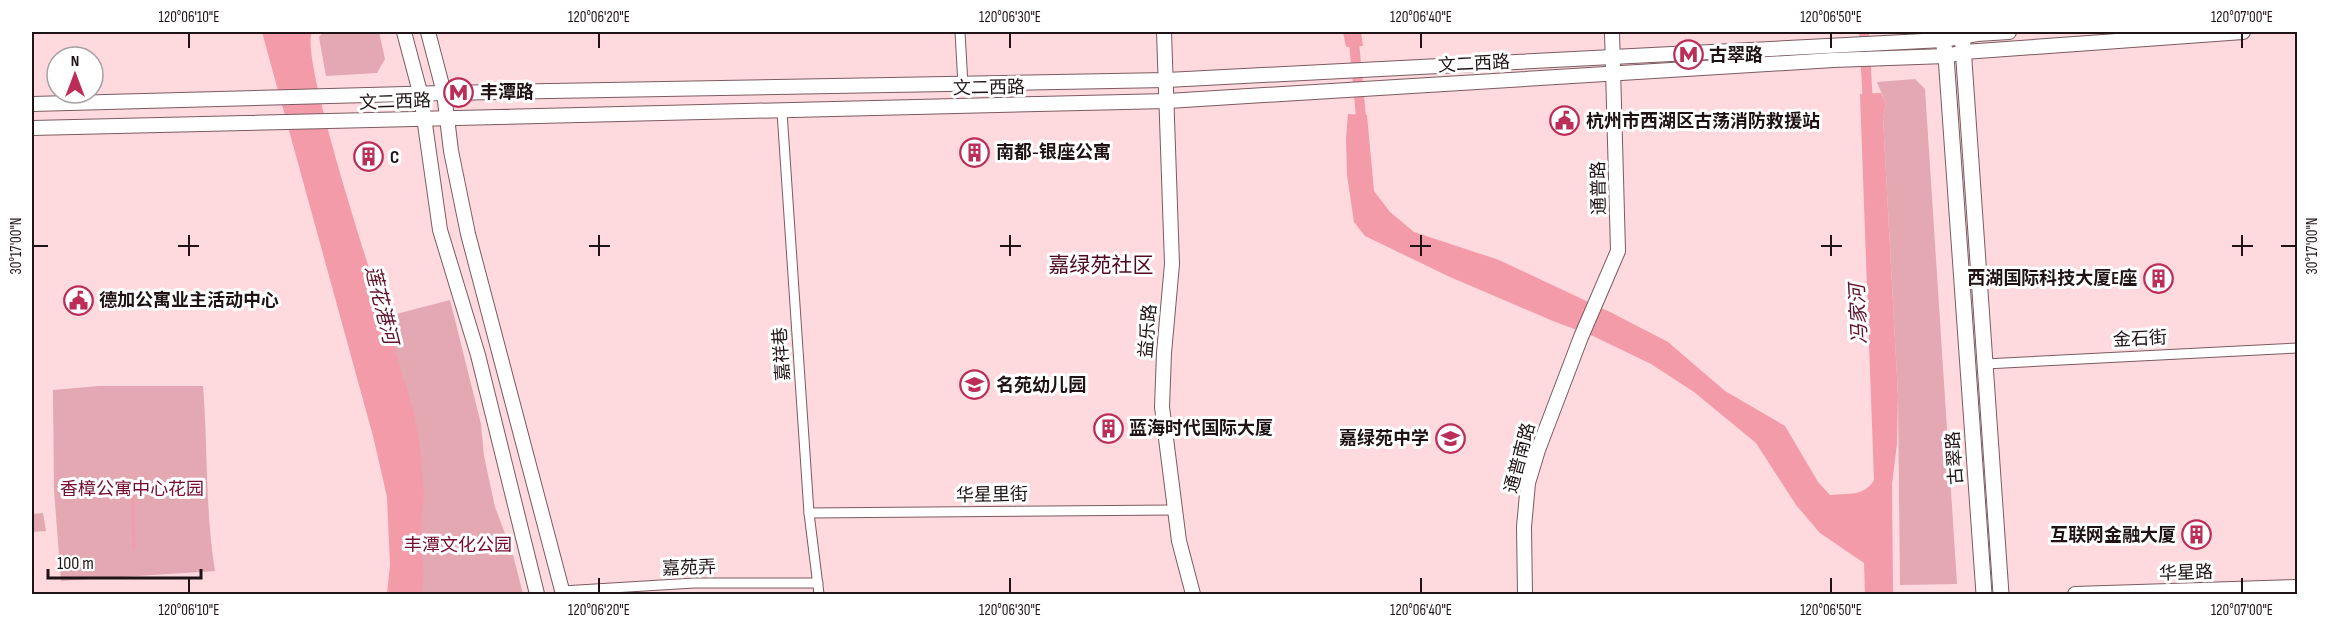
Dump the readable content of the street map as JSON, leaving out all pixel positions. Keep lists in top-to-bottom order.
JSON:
{
  "streets": {
    "main road": [
      "文二西路",
      "通普路",
      "益乐路",
      "通普南路",
      "古翠路",
      "华星路"
    ],
    "street": [
      "金石街",
      "嘉祥巷",
      "华星里街",
      "嘉苑弄"
    ]
  },
  "crossings": [
    ["文二西路", "通普路"],
    ["文二西路", "益乐路"],
    ["文二西路", "嘉祥巷"],
    ["文二西路", "古翠路"],
    ["通普路", "通普南路"],
    ["益乐路", "华星里街"],
    ["金石街", "古翠路"],
    ["嘉祥巷", "华星里街"],
    ["嘉祥巷", "嘉苑弄"]
  ],
  "districts": ["嘉绿苑社区"],
  "water": ["莲花港河", "冯家河"],
  "parks": ["香樟公寓中心花园", "丰潭文化公园"],
  "places": {
    "metro station": ["古翠路", "丰潭路"],
    "public building": ["杭州市西湖区古荡消防救援站", "德加公寓业主活动中心"],
    "building": [
      "南都-银座公寓",
      "C",
      "西湖国际科技大厦E座",
      "蓝海时代国际大厦",
      "互联网金融大厦"
    ],
    "school or university": ["名苑幼儿园", "嘉绿苑中学"]
  },
  "scale_bar": "100 m",
  "north": "top",
  "coordinates": [
    "120°06'10\"E",
    "120°06'20\"E",
    "120°06'30\"E",
    "120°06'40\"E",
    "120°06'50\"E",
    "120°07'00\"E",
    "30°17'00\"N"
  ]
}
